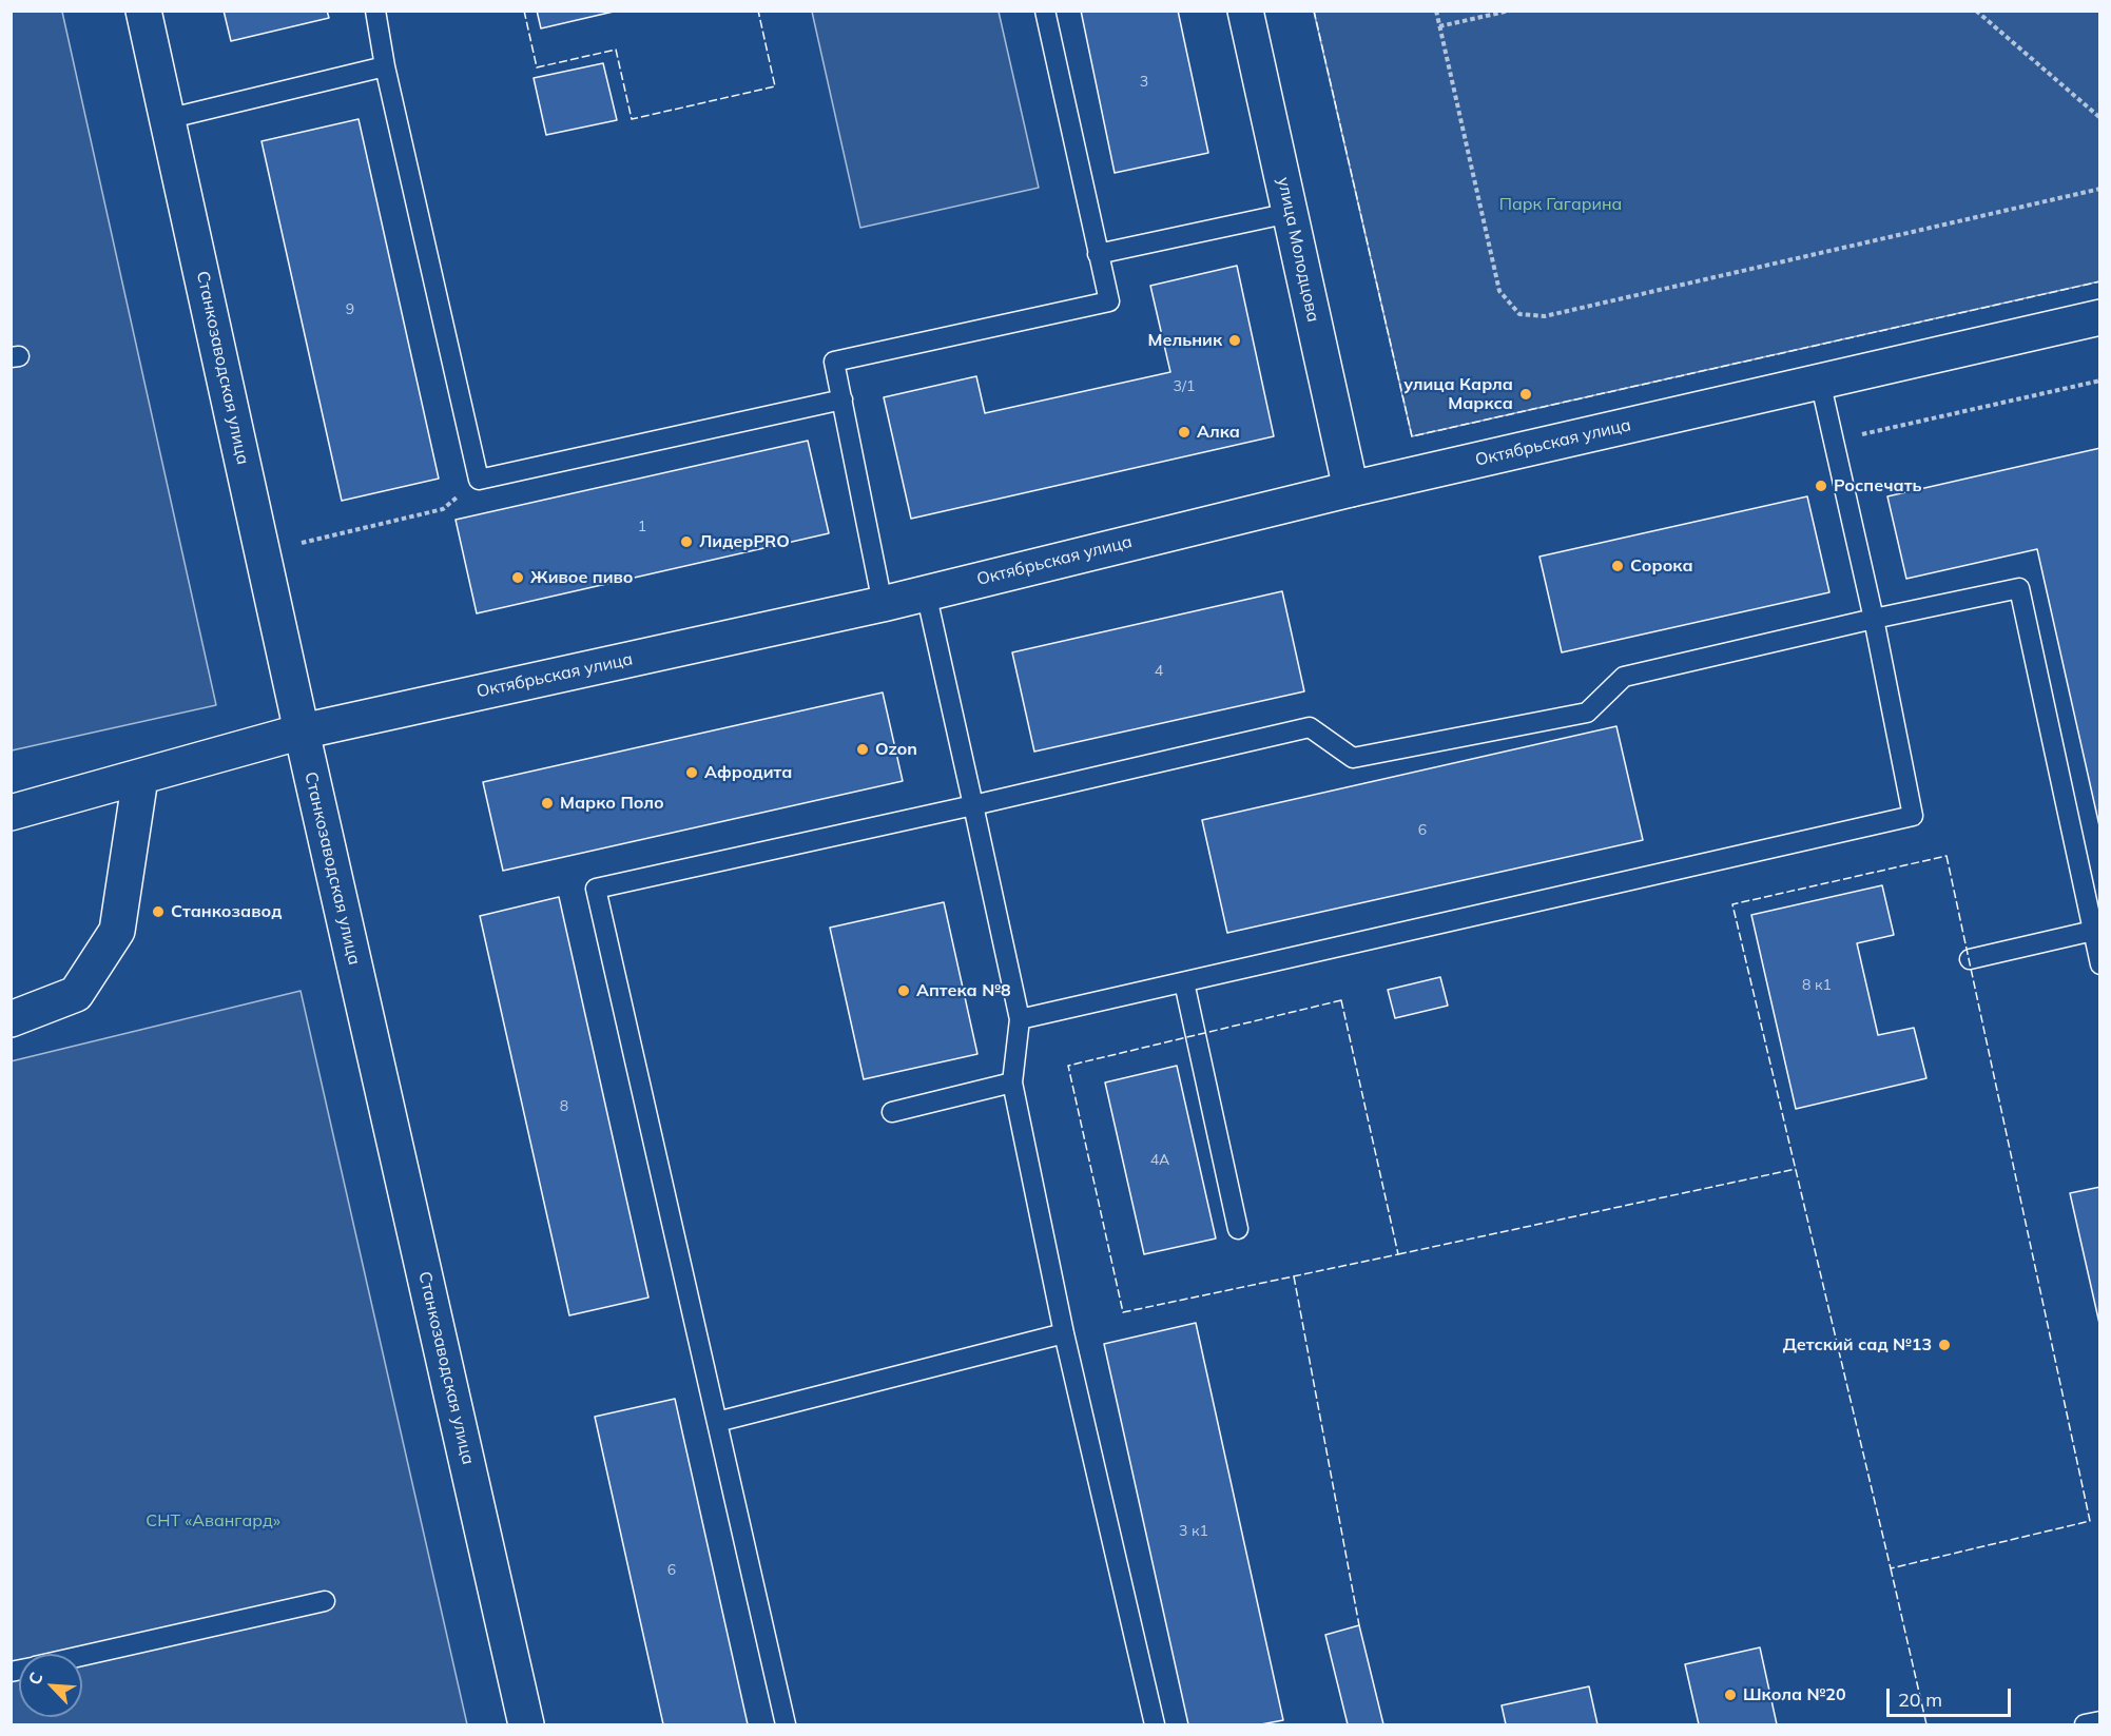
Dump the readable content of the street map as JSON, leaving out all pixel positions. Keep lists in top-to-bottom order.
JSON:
{
  "streets": {
    "street": ["улица Молодцова", "Станкозаводская улица", "Октябрьская улица"]
  },
  "crossings": [
    ["улица Молодцова", "Октябрьская улица"],
    ["Станкозаводская улица", "Октябрьская улица"]
  ],
  "parks": ["Парк Гагарина", "СНТ «Авангард»"],
  "places": [
    "Мельник",
    "улица Карла Маркса",
    "Алка",
    "Роспечать",
    "ЛидерPRO",
    "Сорока",
    "Живое пиво",
    "Ozon",
    "Афродита",
    "Марко Поло",
    "Станкозавод",
    "Аптека №8",
    "Детский сад №13",
    "Школа №20"
  ],
  "house_numbers": [
    "3",
    "9",
    "3/1",
    "1",
    "4",
    "6",
    "8 к1",
    "8",
    "4А",
    "3 к1",
    "6"
  ],
  "scale_bar": "20 m",
  "north": "top left"
}
